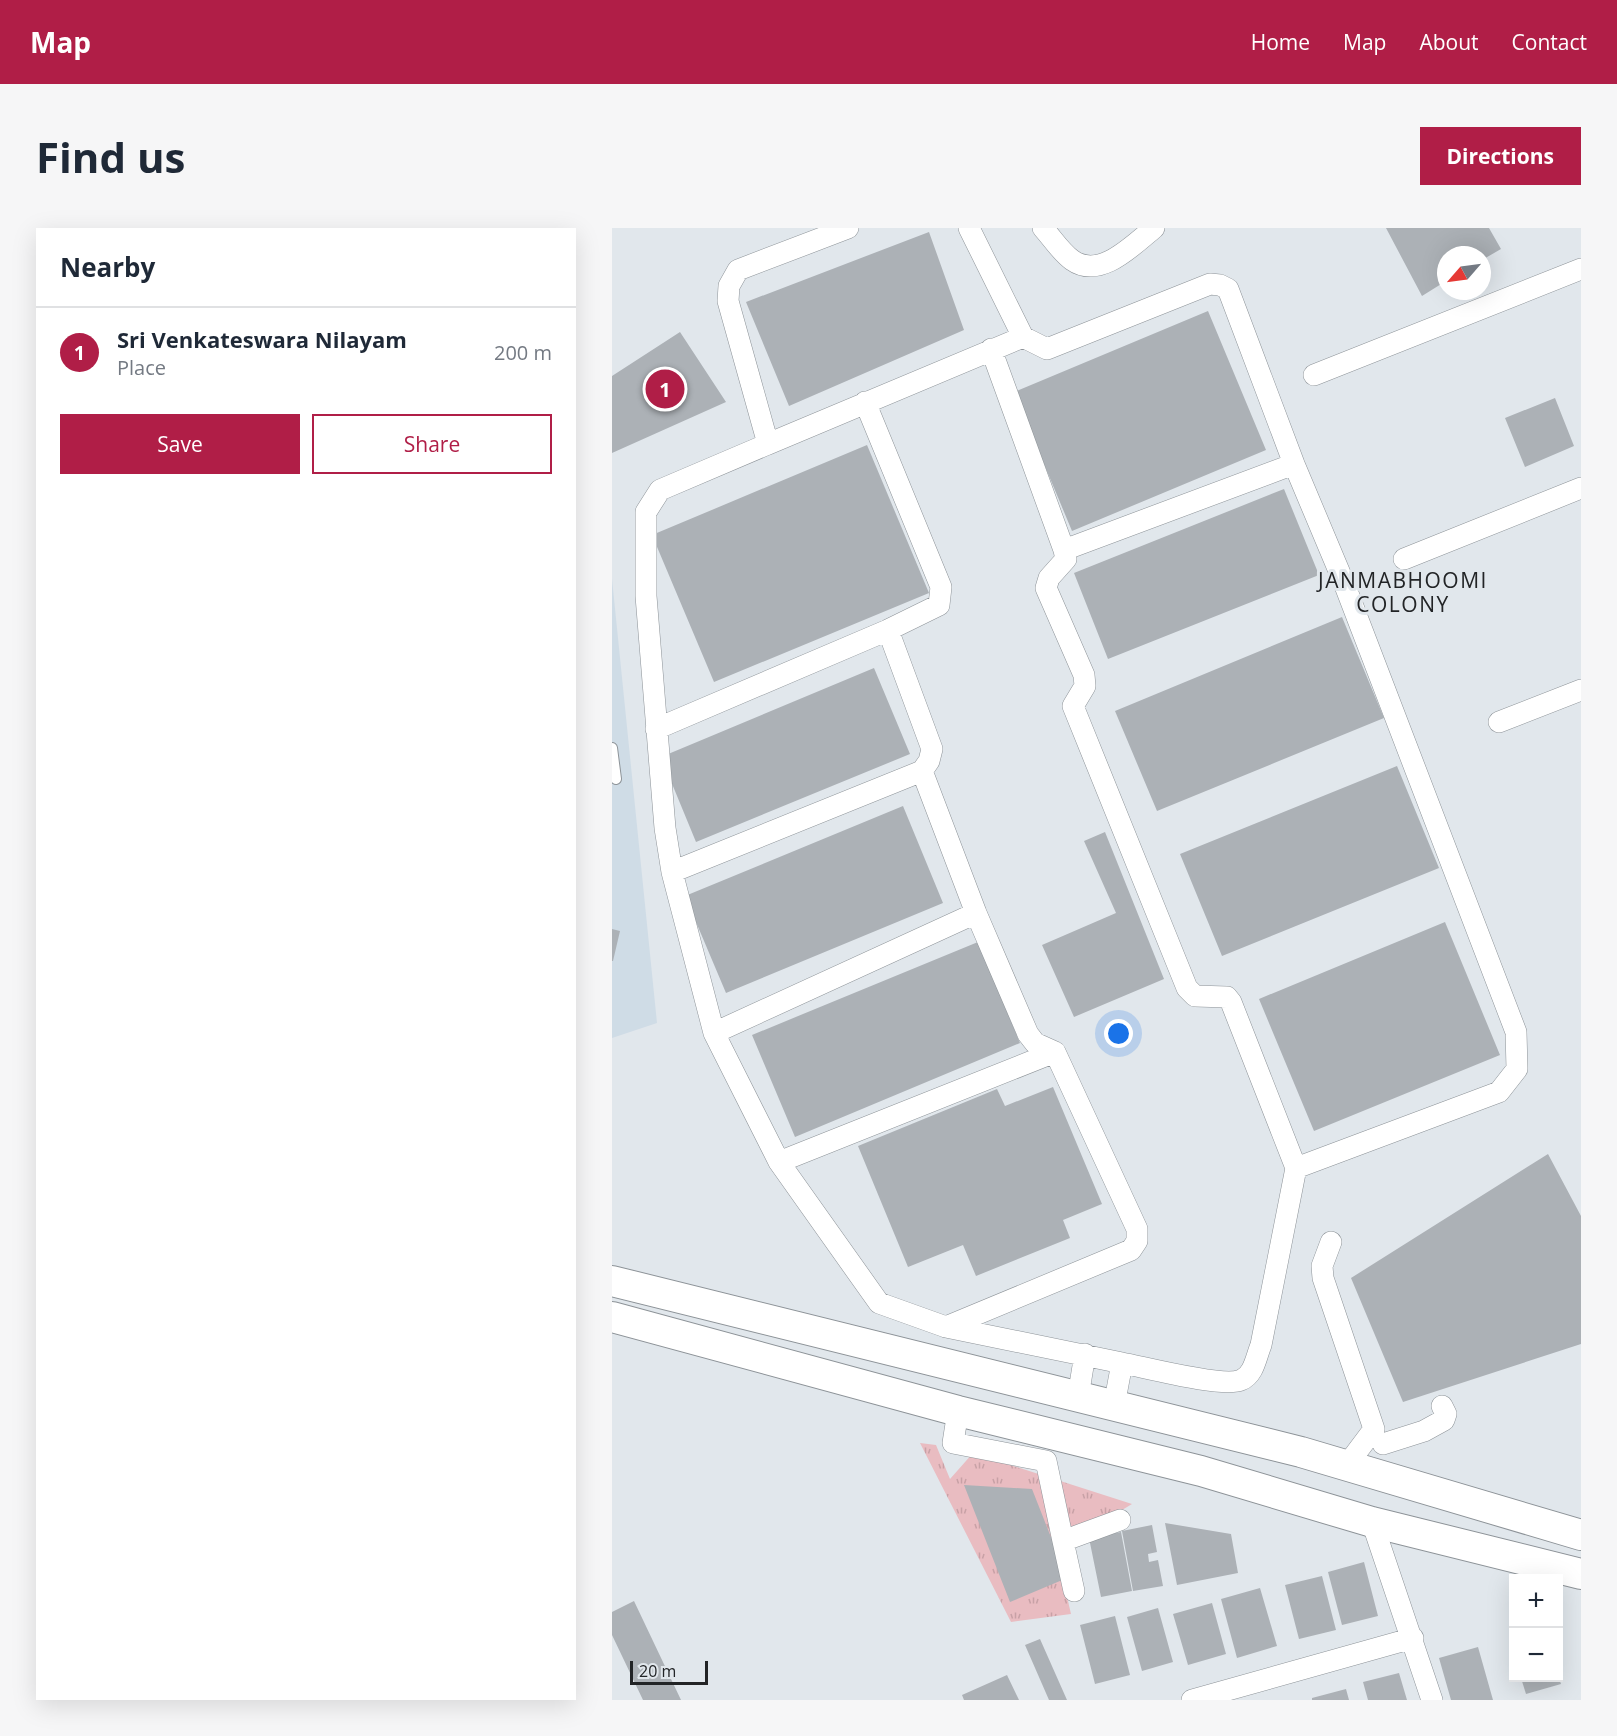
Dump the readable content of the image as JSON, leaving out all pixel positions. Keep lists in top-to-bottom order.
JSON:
{
  "districts": ["JANMABHOOMI COLONY"],
  "scale_bar": "20 m",
  "north": "bottom left",
  "page": {
    "header": "Map",
    "nav": [
      "Home",
      "Map",
      "About",
      "Contact"
    ],
    "buttons": [
      "Directions",
      ["Save", "Share"]
    ],
    "title": "Find us",
    "heading": "Nearby",
    "list": [
      {
        "mark": "1",
        "name": "Sri Venkateswara Nilayam",
        "note": "Place",
        "value": "200 m"
      }
    ],
    "pins": "1",
    "map_buttons": ["+", "−"],
    "scale": "20 m"
  }
}
